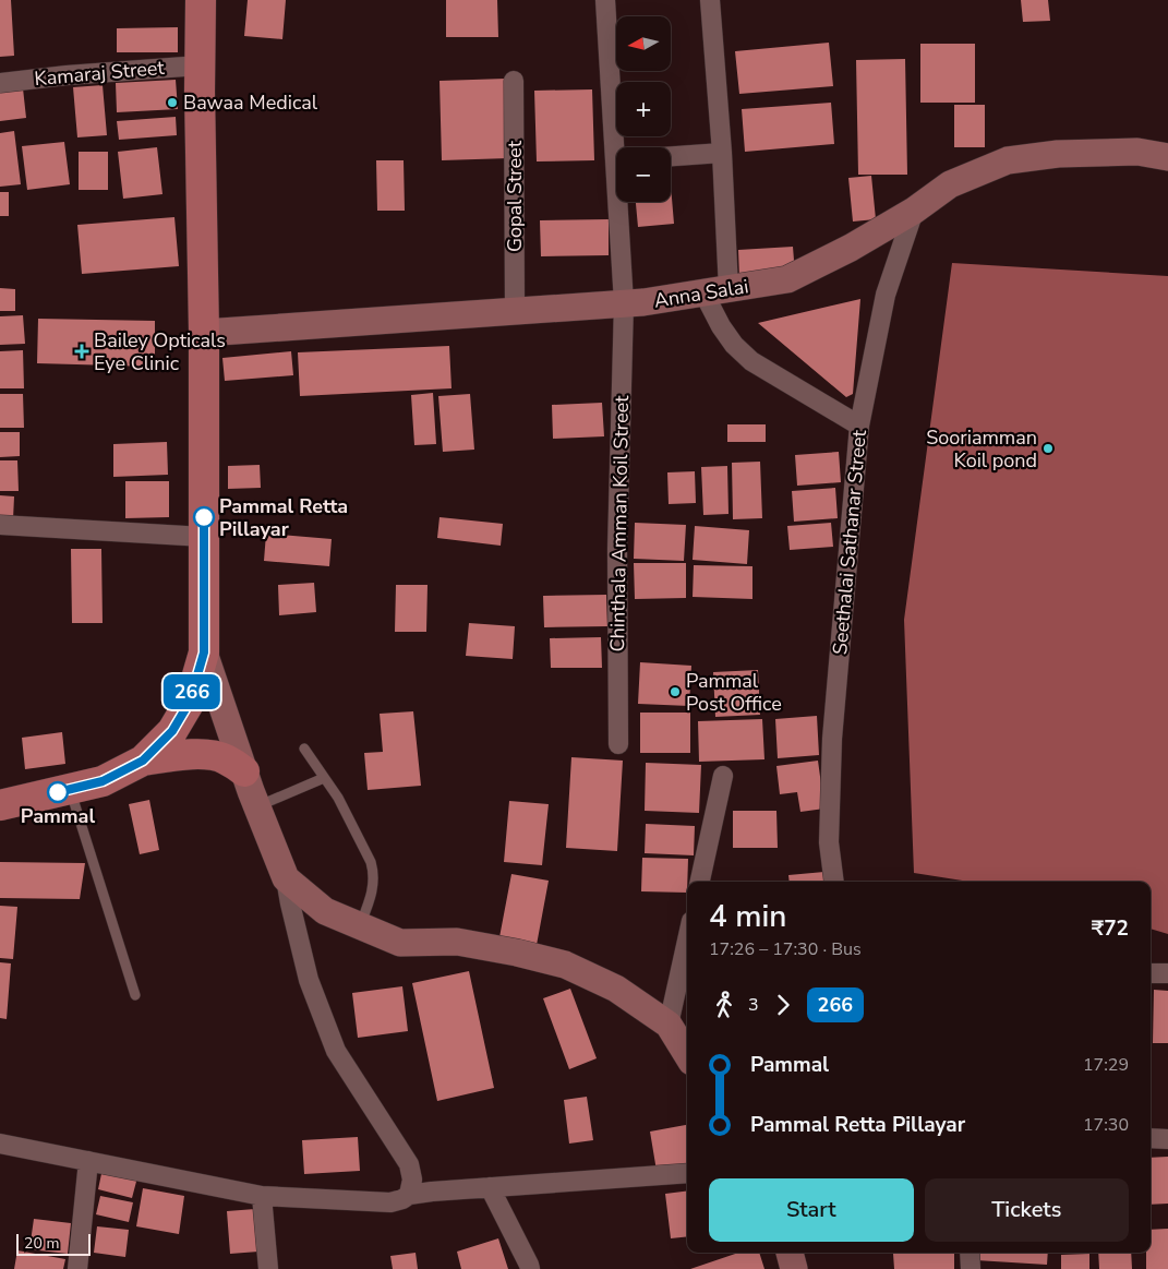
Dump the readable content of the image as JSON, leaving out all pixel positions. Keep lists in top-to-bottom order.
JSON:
{
  "streets": {
    "street": [
      "Kamaraj Street",
      "Gopal Street",
      "Anna Salai",
      "Chinthala Amman Koil Street",
      "Seethalai Sathanar Street"
    ]
  },
  "crossings": [
    ["Gopal Street", "Anna Salai"],
    ["Anna Salai", "Chinthala Amman Koil Street"],
    ["Anna Salai", "Seethalai Sathanar Street"]
  ],
  "places": {
    "other": [
      "Bawaa Medical",
      "Sooriamman Koil pond",
      "Pammal Retta Pillayar",
      "Pammal Post Office",
      "Pammal"
    ],
    "health": ["Bailey Opticals Eye Clinic"]
  },
  "lines": ["bus line 266"],
  "scale_bar": "20 m",
  "north": "left",
  "page": {
    "on_map": "266",
    "map_buttons": ["+", "−"],
    "heading": ["4 min", "17:26 – 17:30 · Bus", "₹72"],
    "legs": ["3", "266"],
    "list": [
      {
        "name": "Pammal",
        "value": "17:29"
      },
      {
        "name": "Pammal Retta Pillayar",
        "value": "17:30"
      }
    ],
    "buttons": ["Start", "Tickets"],
    "scale": "20 m"
  }
}
